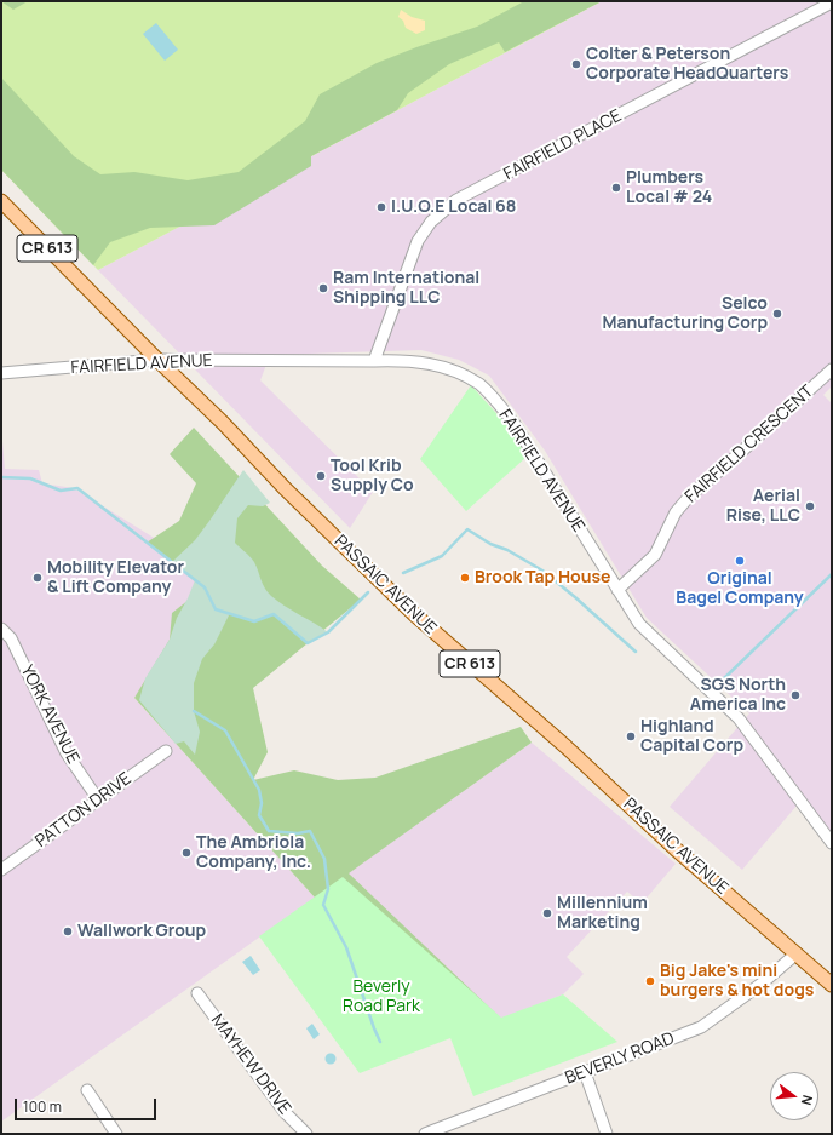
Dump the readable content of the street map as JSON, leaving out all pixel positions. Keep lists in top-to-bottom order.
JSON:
{
  "streets": {
    "main road": ["CR 613", "PASSAIC AVENUE"],
    "street": [
      "FAIRFIELD PLACE",
      "FAIRFIELD AVENUE",
      "FAIRFIELD CRESCENT",
      "YORK AVENUE",
      "PATTON DRIVE",
      "BEVERLY ROAD",
      "MAYHEW DRIVE"
    ]
  },
  "crossings": [
    ["FAIRFIELD PLACE", "FAIRFIELD AVENUE"],
    ["FAIRFIELD AVENUE", "FAIRFIELD CRESCENT"],
    ["FAIRFIELD AVENUE", "PASSAIC AVENUE"],
    ["PASSAIC AVENUE", "BEVERLY ROAD"],
    ["YORK AVENUE", "PATTON DRIVE"]
  ],
  "parks": ["Beverly Road Park"],
  "places": [
    "Colter & Peterson Corporate HeadQuarters",
    "Plumbers Local # 24",
    "I.U.O.E Local 68",
    "Ram International Shipping LLC",
    "Selco Manufacturing Corp",
    "Tool Krib Supply Co",
    "Aerial Rise, LLC",
    "Original Bagel Company",
    "Mobility Elevator & Lift Company",
    "Brook Tap House",
    "SGS North America Inc",
    "Highland Capital Corp",
    "The Ambriola Company, Inc.",
    "Millennium Marketing",
    "Wallwork Group",
    "Big Jake's mini burgers & hot dogs"
  ],
  "scale_bar": "100 m",
  "north": "right"
}
